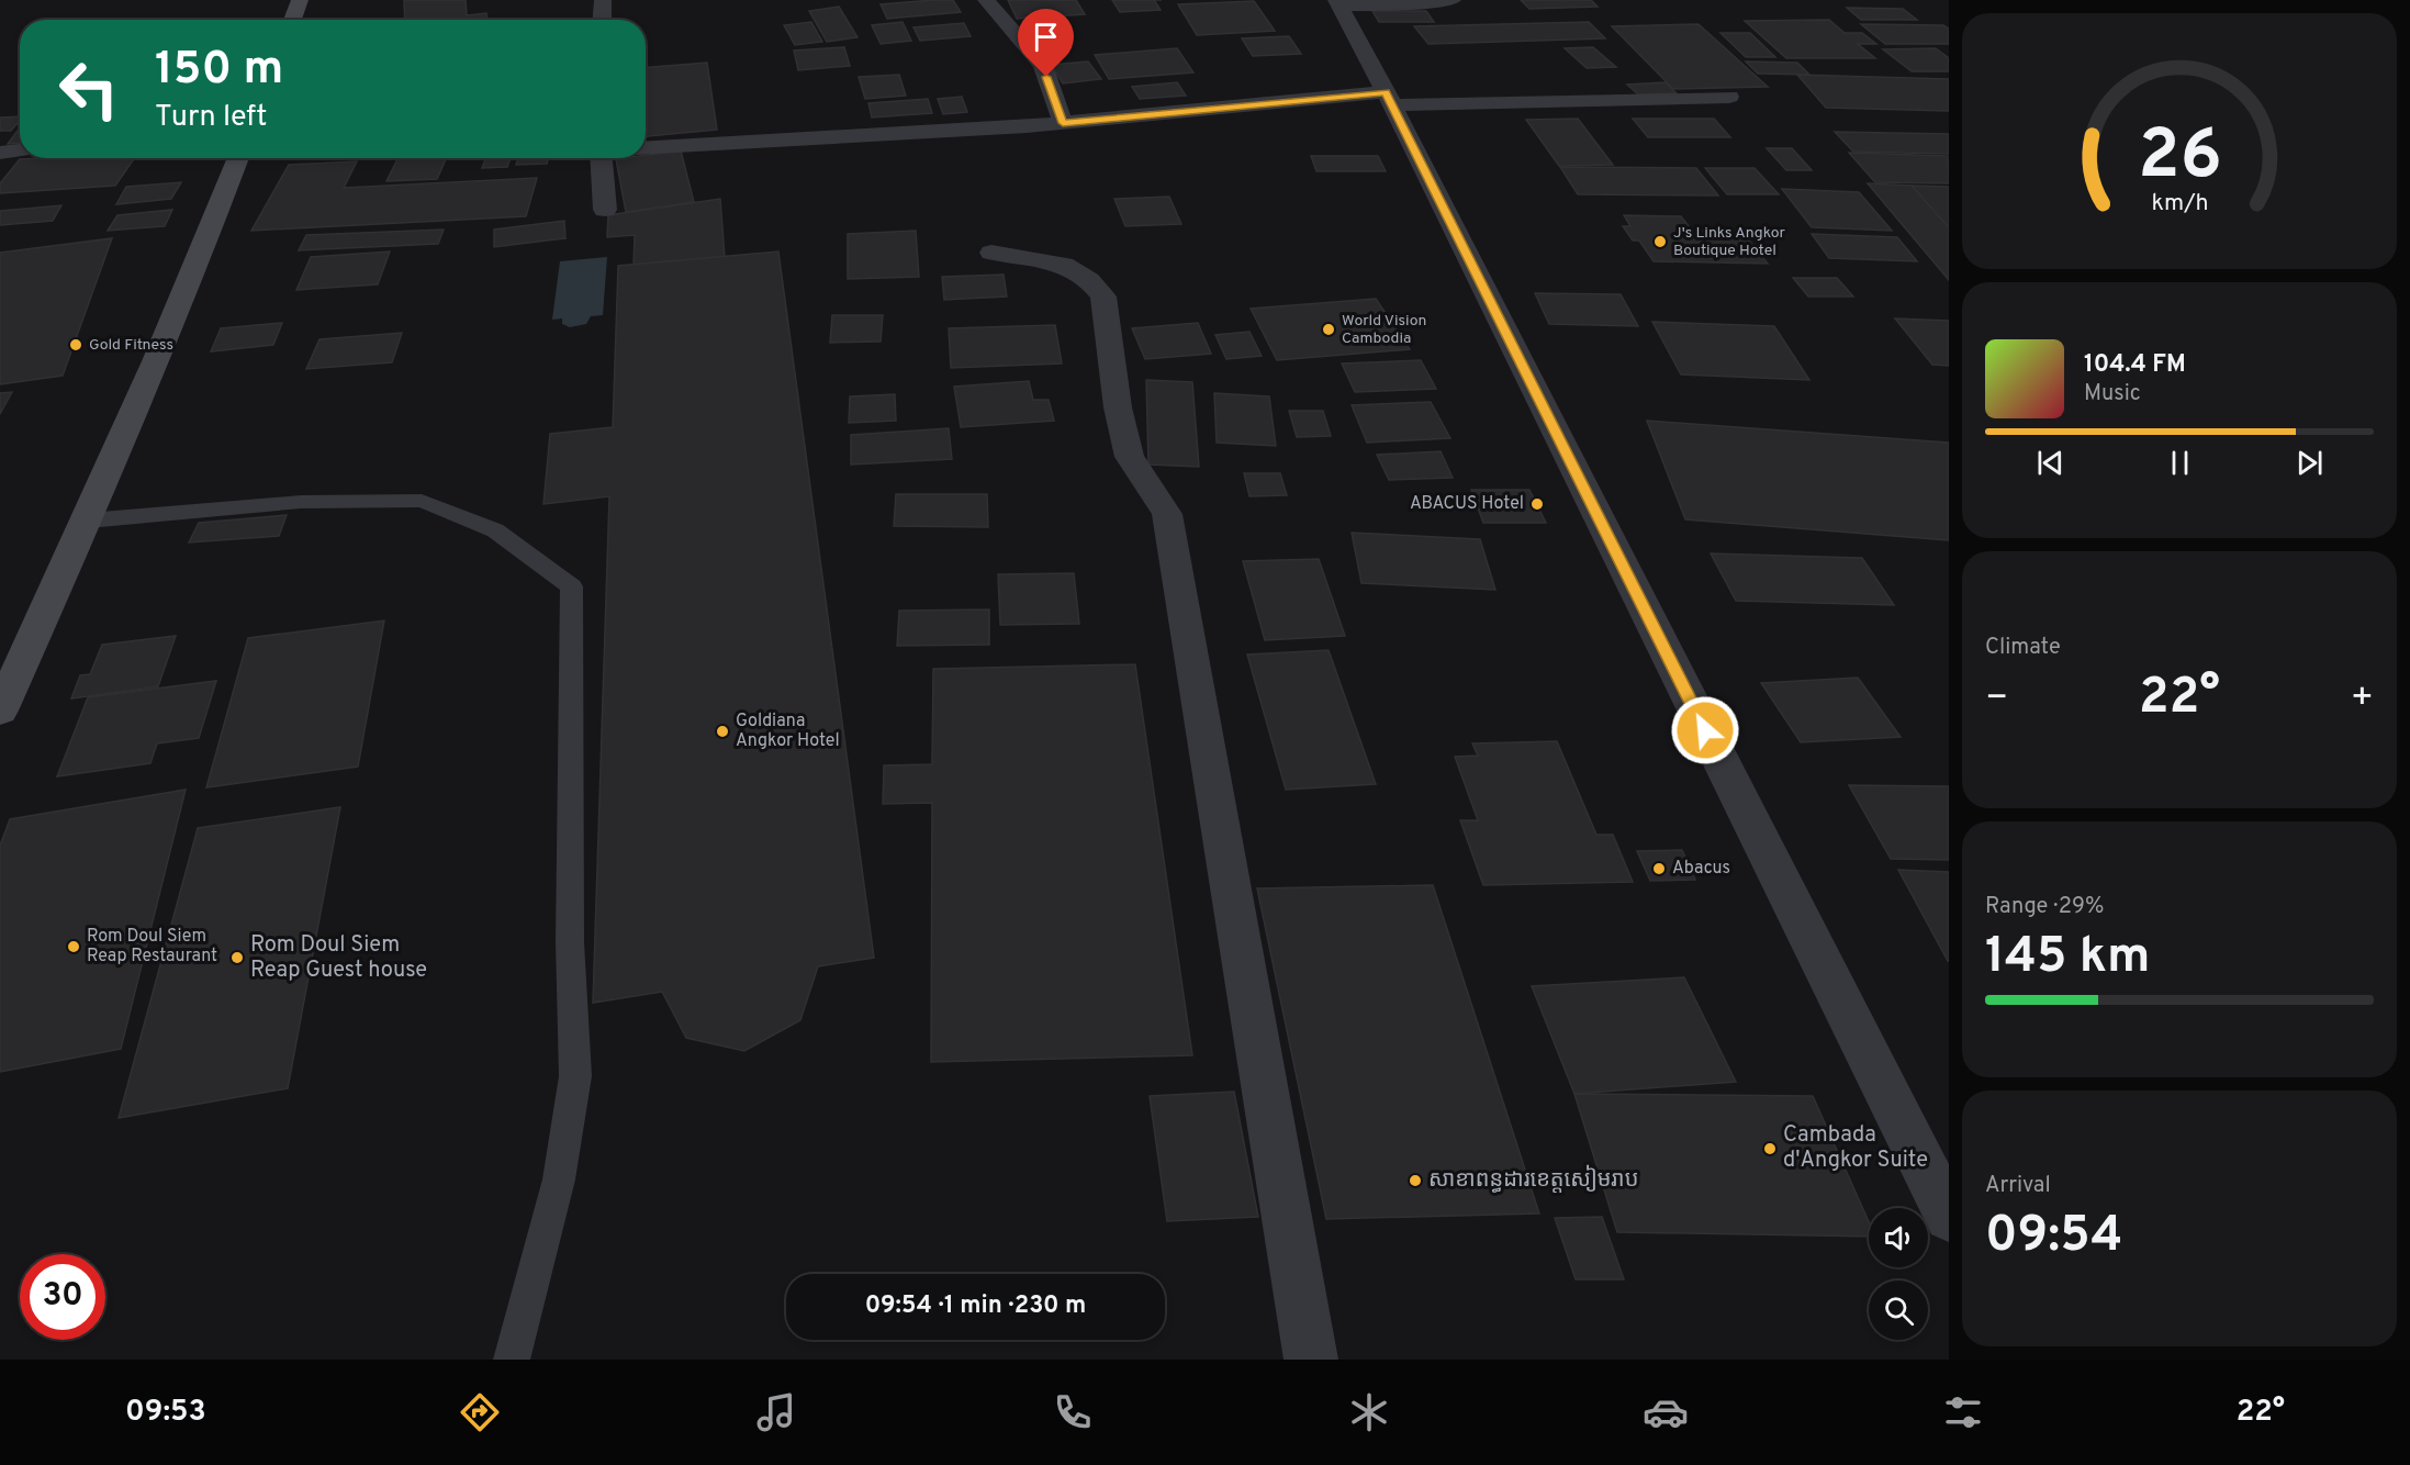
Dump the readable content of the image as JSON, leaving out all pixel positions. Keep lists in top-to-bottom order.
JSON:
{
  "places": [
    "J's Links Angkor Boutique Hotel",
    "World Vision Cambodia",
    "Gold Fitness",
    "ABACUS Hotel",
    "Goldiana Angkor Hotel",
    "Abacus",
    "Rom Doul Siem Reap Restaurant",
    "Rom Doul Siem Reap Guest house",
    "Cambada d'Angkor Suite",
    "សាខាពន្ធដារខេត្តសៀមរាប"
  ],
  "page": {
    "turn": ["150 m", "Turn left"],
    "song": ["104.4 FM", "Music"],
    "tile": [
      "Climate",
      ["Range · 29%", "145 km"],
      ["Arrival", "09:54"]
    ],
    "heat": ["−", "22°", "+"],
    "limit": "30",
    "trip": "09:54 · 1 min · 230 m",
    "tabs": ["09:53", "22°"],
    "gauge": ["26", "km/h"]
  }
}
